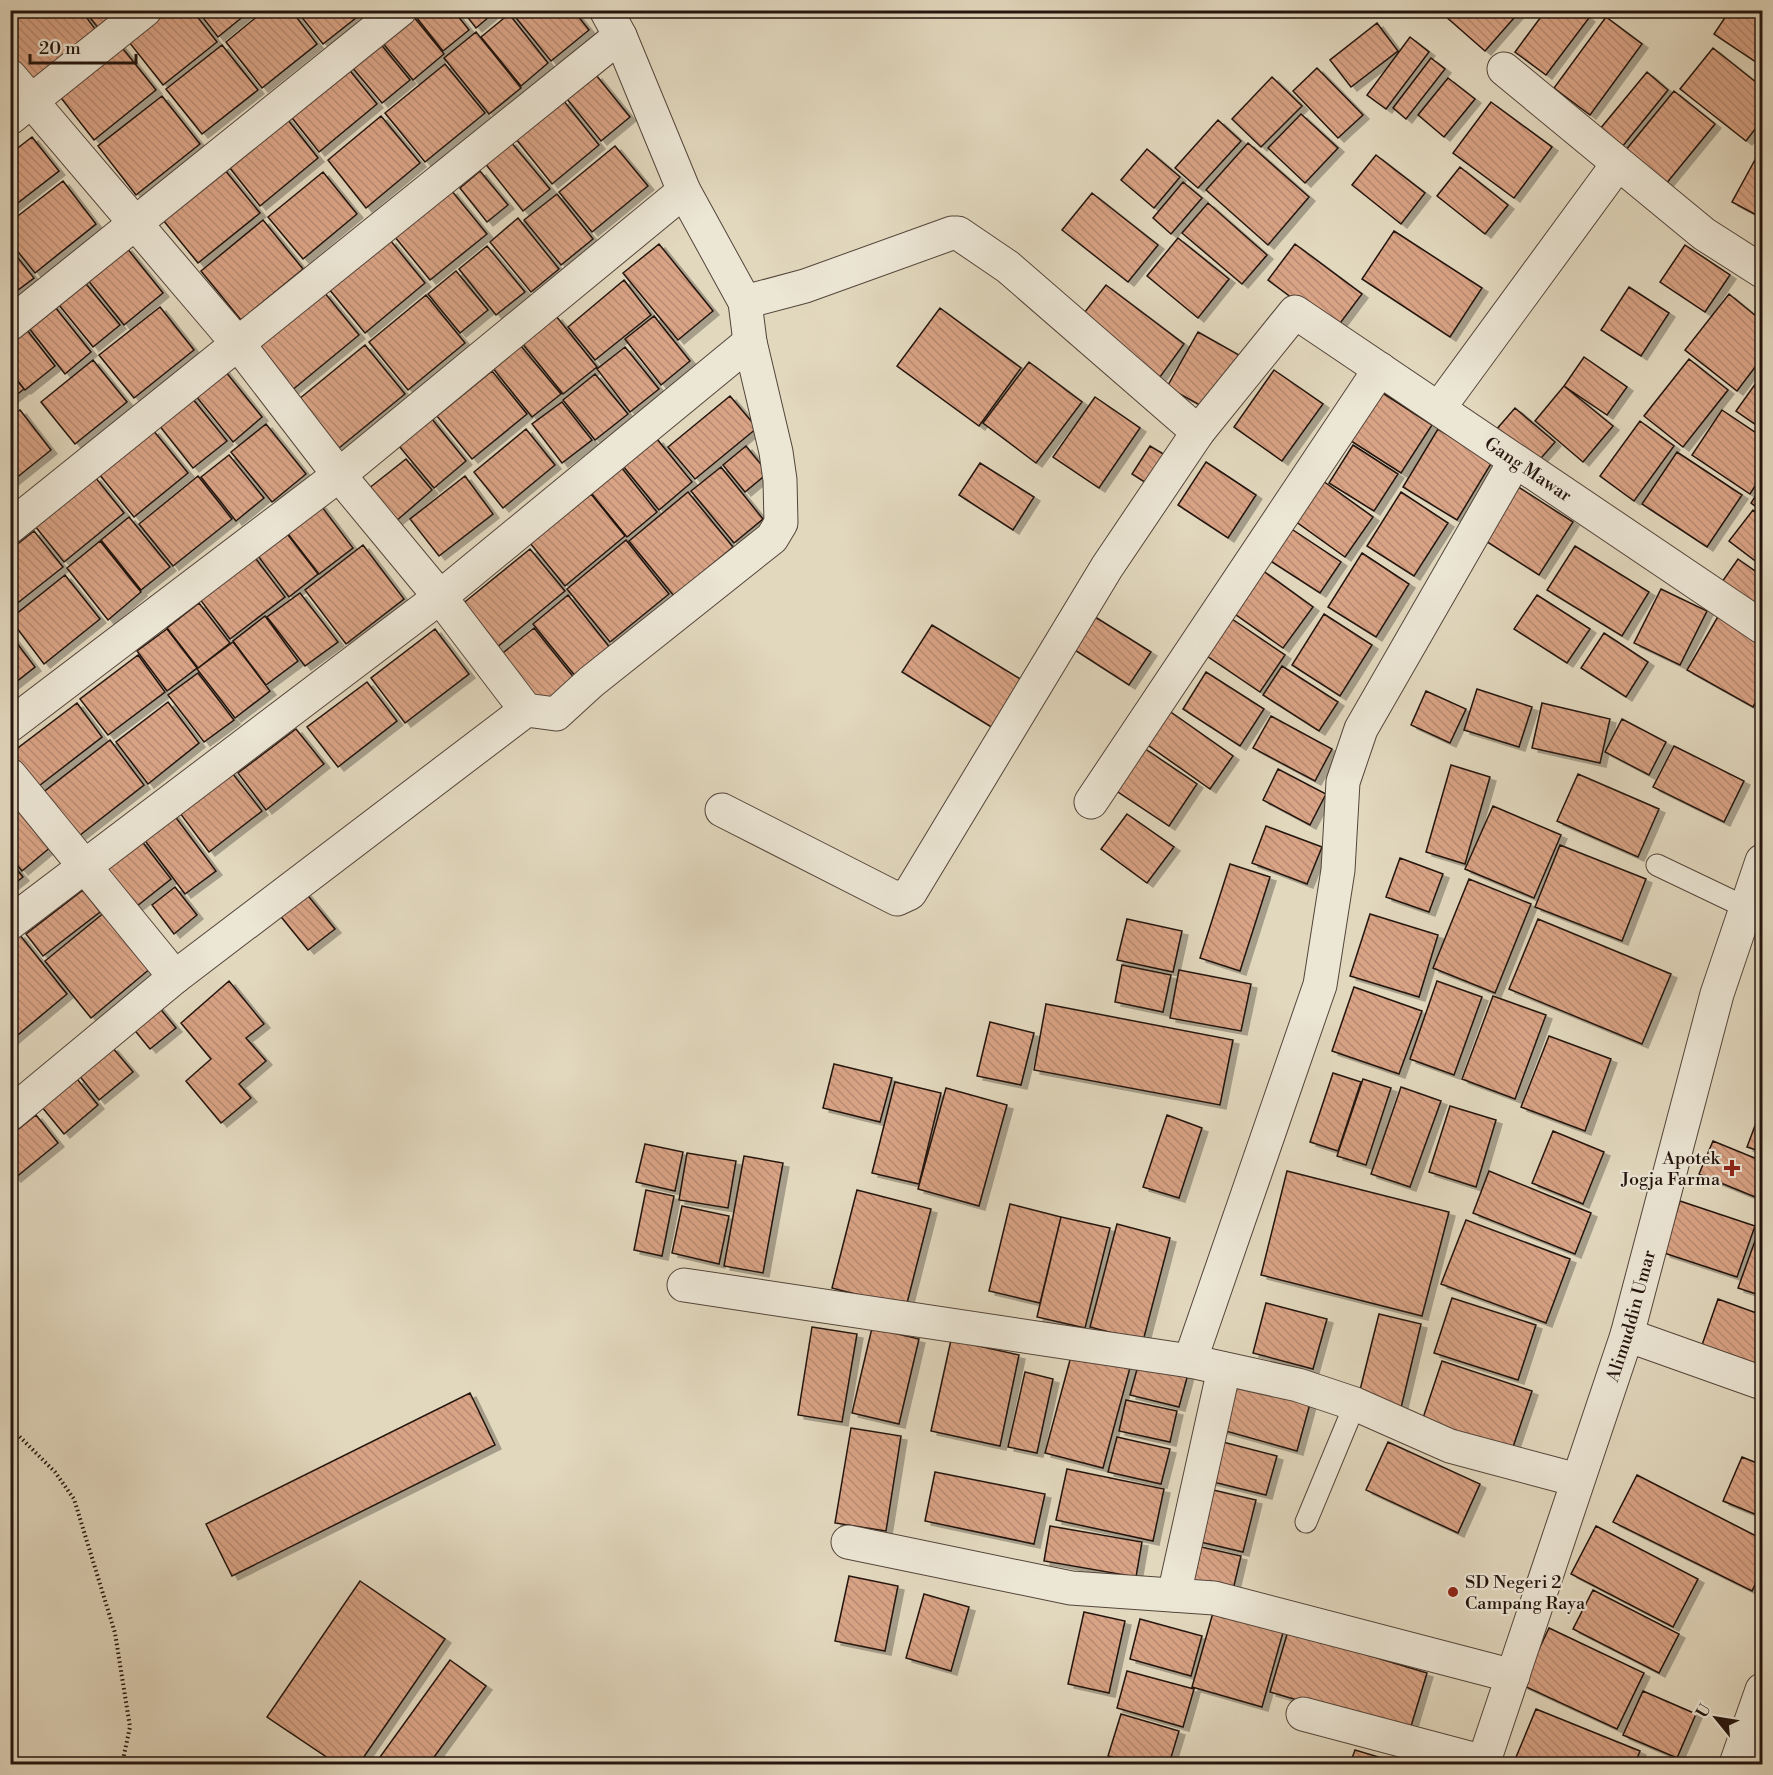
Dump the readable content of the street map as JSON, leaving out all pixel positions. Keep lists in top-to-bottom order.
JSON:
{
  "streets": {
    "street": ["Gang Mawar", "Alimuddin Umar"]
  },
  "places": {
    "health": ["Apotek Jogja Farma"],
    "other": ["SD Negeri 2 Campang Raya"]
  },
  "scale_bar": "20 m",
  "north": "top left"
}
